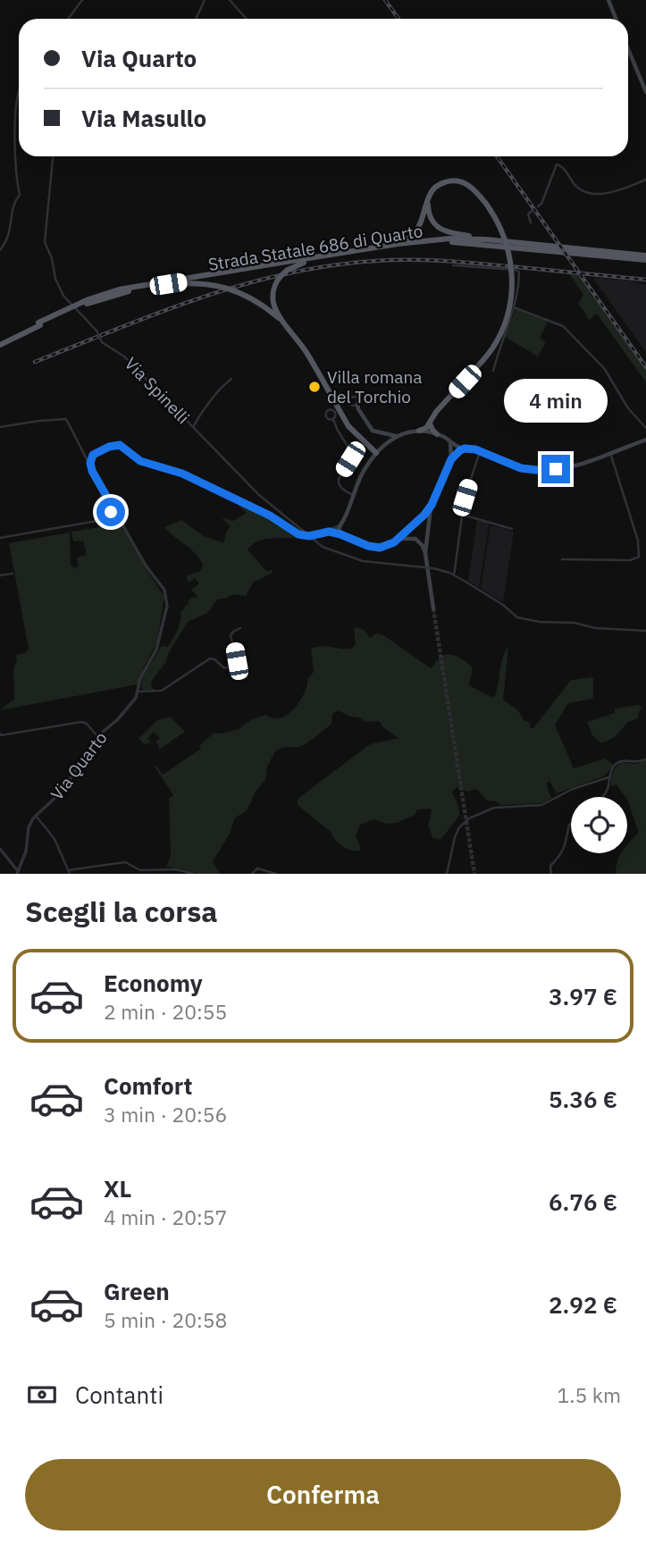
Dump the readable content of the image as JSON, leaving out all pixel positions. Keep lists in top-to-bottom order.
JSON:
{
  "streets": {
    "highway": ["Strada Statale 686 di Quarto"],
    "street": ["Via Spinelli", "Via Quarto"]
  },
  "places": ["Villa romana del Torchio"],
  "page": {
    "banner": ["Via Quarto", "Via Masullo"],
    "bubble": "4 min",
    "heading": "Scegli la corsa",
    "list": [
      {
        "name": "Economy",
        "note": "2 min · 20:55",
        "value": "3.97 €"
      },
      {
        "name": "Comfort",
        "note": "3 min · 20:56",
        "value": "5.36 €"
      },
      {
        "name": "XL",
        "note": "4 min · 20:57",
        "value": "6.76 €"
      },
      {
        "name": "Green",
        "note": "5 min · 20:58",
        "value": "2.92 €"
      }
    ],
    "pay": ["Contanti", "1.5 km"],
    "buttons": "Conferma"
  }
}
